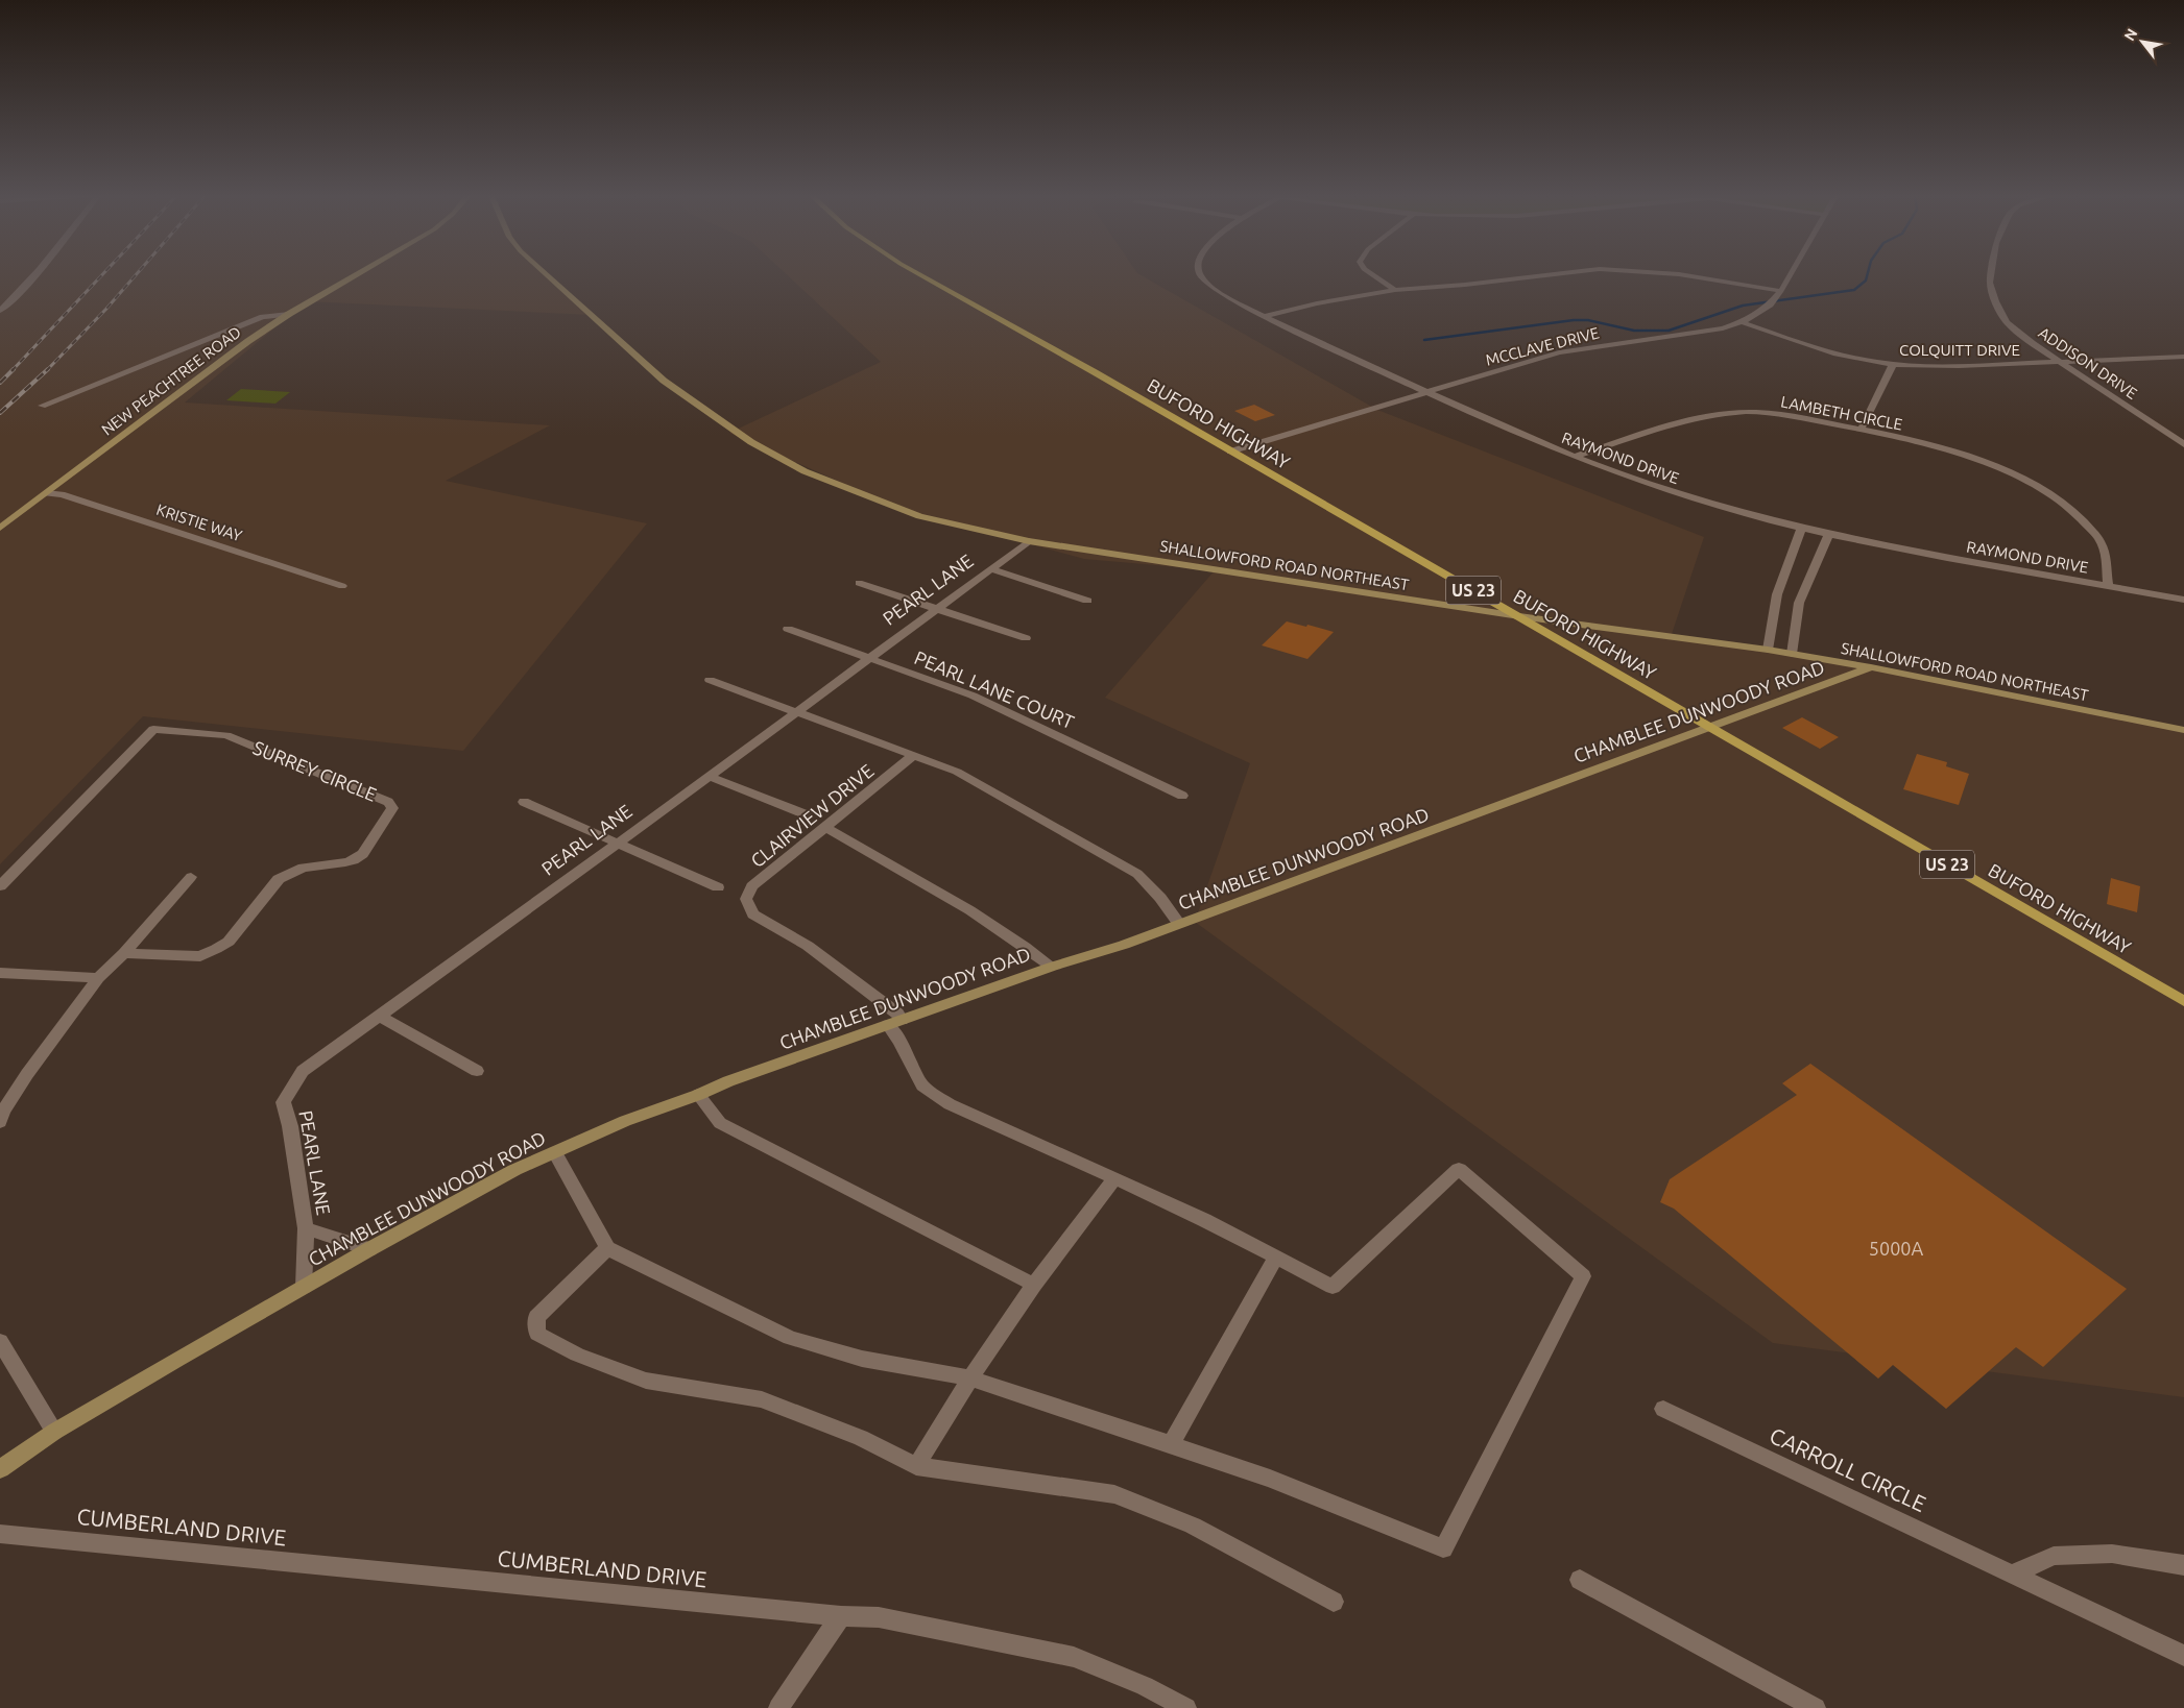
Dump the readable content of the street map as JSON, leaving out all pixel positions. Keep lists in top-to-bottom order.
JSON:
{
  "streets": {
    "main road": ["BUFORD HIGHWAY", "US 23"],
    "street": [
      "MCCLAVE DRIVE",
      "COLQUITT DRIVE",
      "ADDISON DRIVE",
      "NEW PEACHTREE ROAD",
      "LAMBETH CIRCLE",
      "RAYMOND DRIVE",
      "KRISTIE WAY",
      "SHALLOWFORD ROAD NORTHEAST",
      "PEARL LANE",
      "PEARL LANE COURT",
      "CHAMBLEE DUNWOODY ROAD",
      "SURREY CIRCLE",
      "CLAIRVIEW DRIVE",
      "CARROLL CIRCLE",
      "CUMBERLAND DRIVE"
    ]
  },
  "crossings": [
    ["MCCLAVE DRIVE", "COLQUITT DRIVE"],
    ["MCCLAVE DRIVE", "BUFORD HIGHWAY"],
    ["MCCLAVE DRIVE", "RAYMOND DRIVE"],
    ["COLQUITT DRIVE", "ADDISON DRIVE"],
    ["NEW PEACHTREE ROAD", "KRISTIE WAY"],
    ["LAMBETH CIRCLE", "RAYMOND DRIVE"],
    ["BUFORD HIGHWAY", "SHALLOWFORD ROAD NORTHEAST"],
    ["BUFORD HIGHWAY", "CHAMBLEE DUNWOODY ROAD"],
    ["SHALLOWFORD ROAD NORTHEAST", "PEARL LANE"],
    ["SHALLOWFORD ROAD NORTHEAST", "CHAMBLEE DUNWOODY ROAD"],
    ["PEARL LANE", "PEARL LANE COURT"],
    ["PEARL LANE", "CHAMBLEE DUNWOODY ROAD"],
    ["CHAMBLEE DUNWOODY ROAD", "CLAIRVIEW DRIVE"]
  ],
  "house_numbers": ["5000A"],
  "north": "top left"
}
